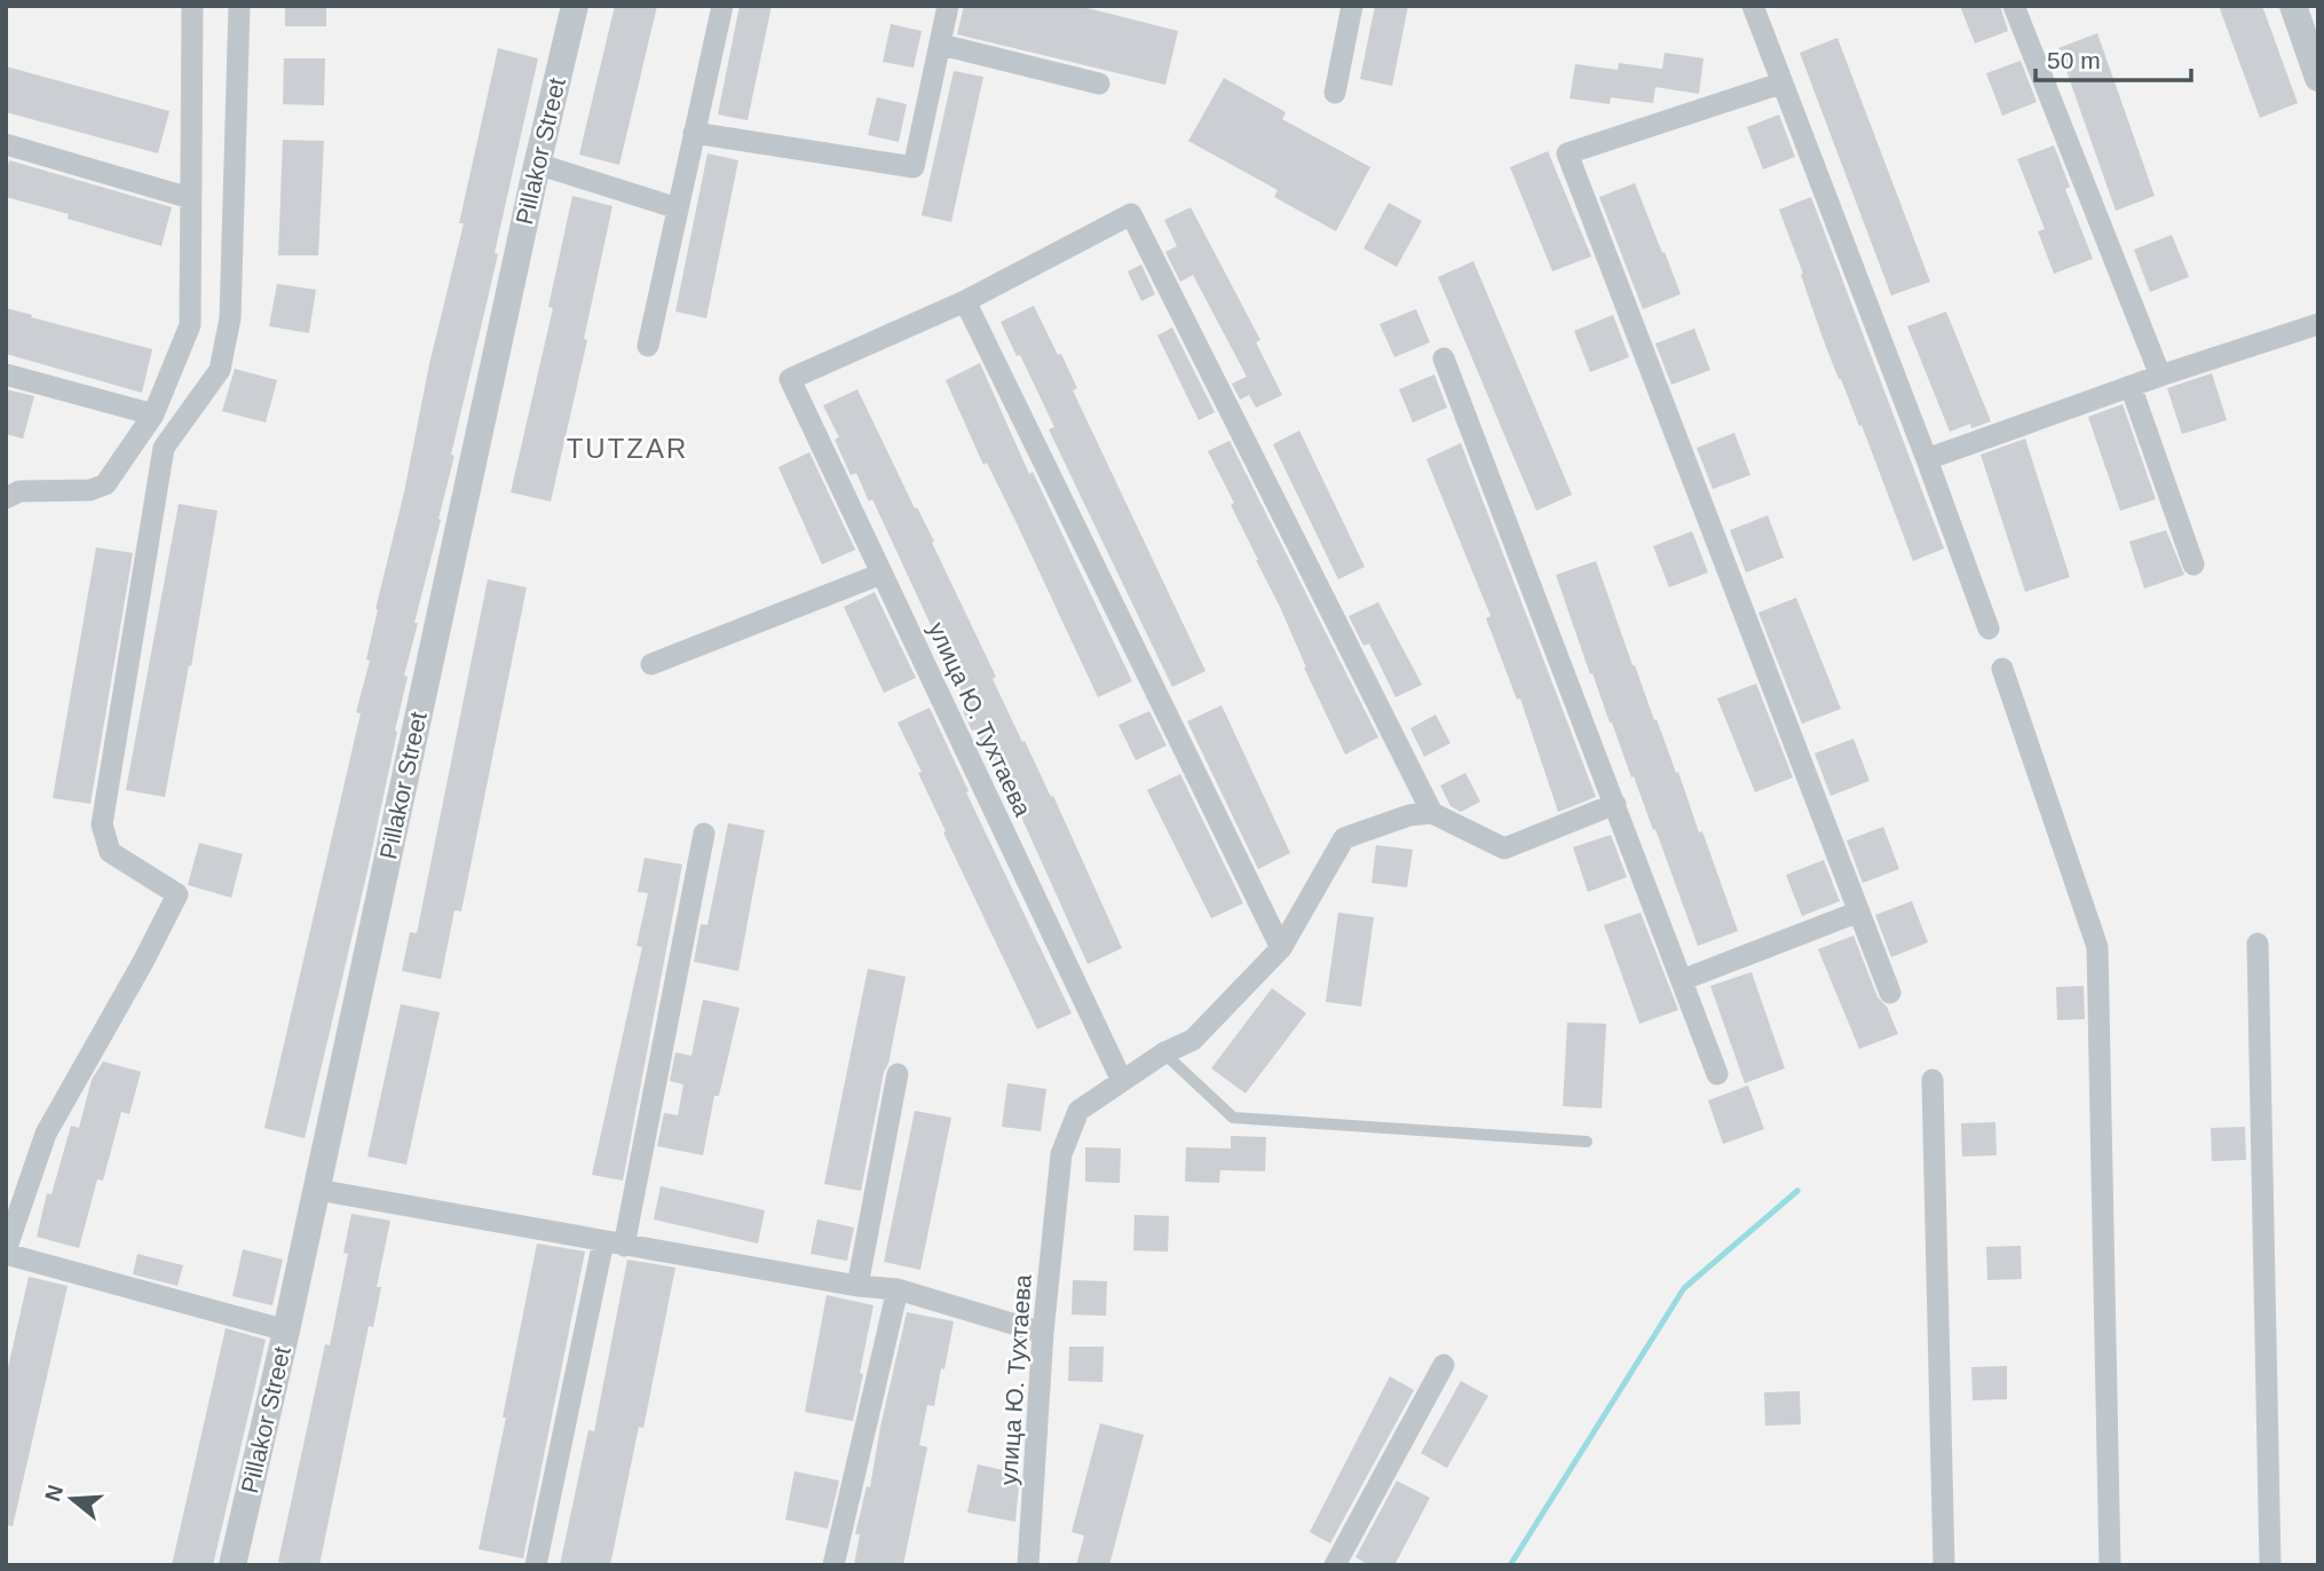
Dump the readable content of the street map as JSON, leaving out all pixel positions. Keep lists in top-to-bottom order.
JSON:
{
  "streets": {
    "street": ["Pillakor Street", "улица Ю. Тухтаева"]
  },
  "districts": ["TUTZAR"],
  "scale_bar": "50 m",
  "north": "left"
}
